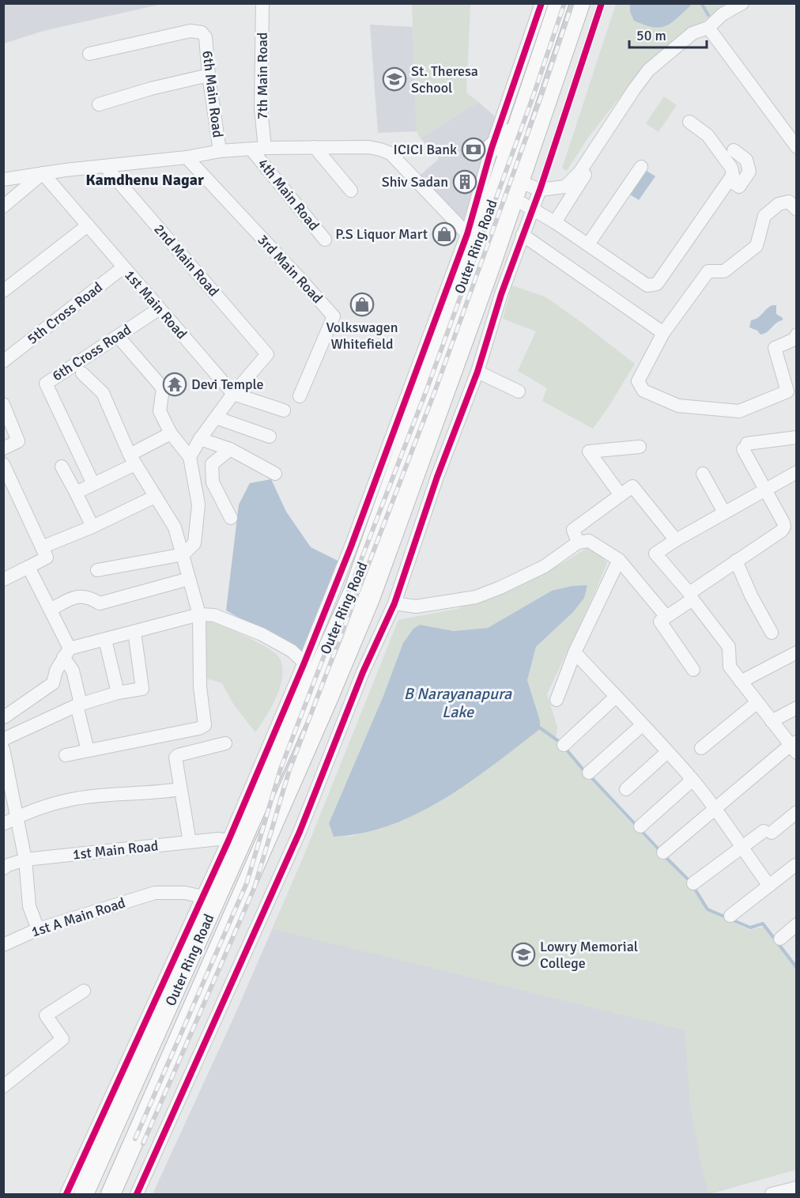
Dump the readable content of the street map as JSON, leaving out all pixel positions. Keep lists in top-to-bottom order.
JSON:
{
  "streets": {
    "highway": ["Outer Ring Road"],
    "street": [
      "7th Main Road",
      "6th Main Road",
      "4th Main Road",
      "2nd Main Road",
      "3rd Main Road",
      "1st Main Road",
      "5th Cross Road",
      "6th Cross Road",
      "1st A Main Road"
    ]
  },
  "crossings": [
    ["2nd Main Road", "1st Main Road"],
    ["1st Main Road", "5th Cross Road"],
    ["1st Main Road", "6th Cross Road"]
  ],
  "districts": ["Kamdhenu Nagar"],
  "water": ["B Narayanapura Lake"],
  "places": {
    "school or university": ["St. Theresa School", "Lowry Memorial College"],
    "bank": ["ICICI Bank"],
    "building": ["Shiv Sadan"],
    "shop": ["P.S Liquor Mart", "Volkswagen Whitefield"],
    "temple": ["Devi Temple"]
  },
  "scale_bar": "50 m"
}
